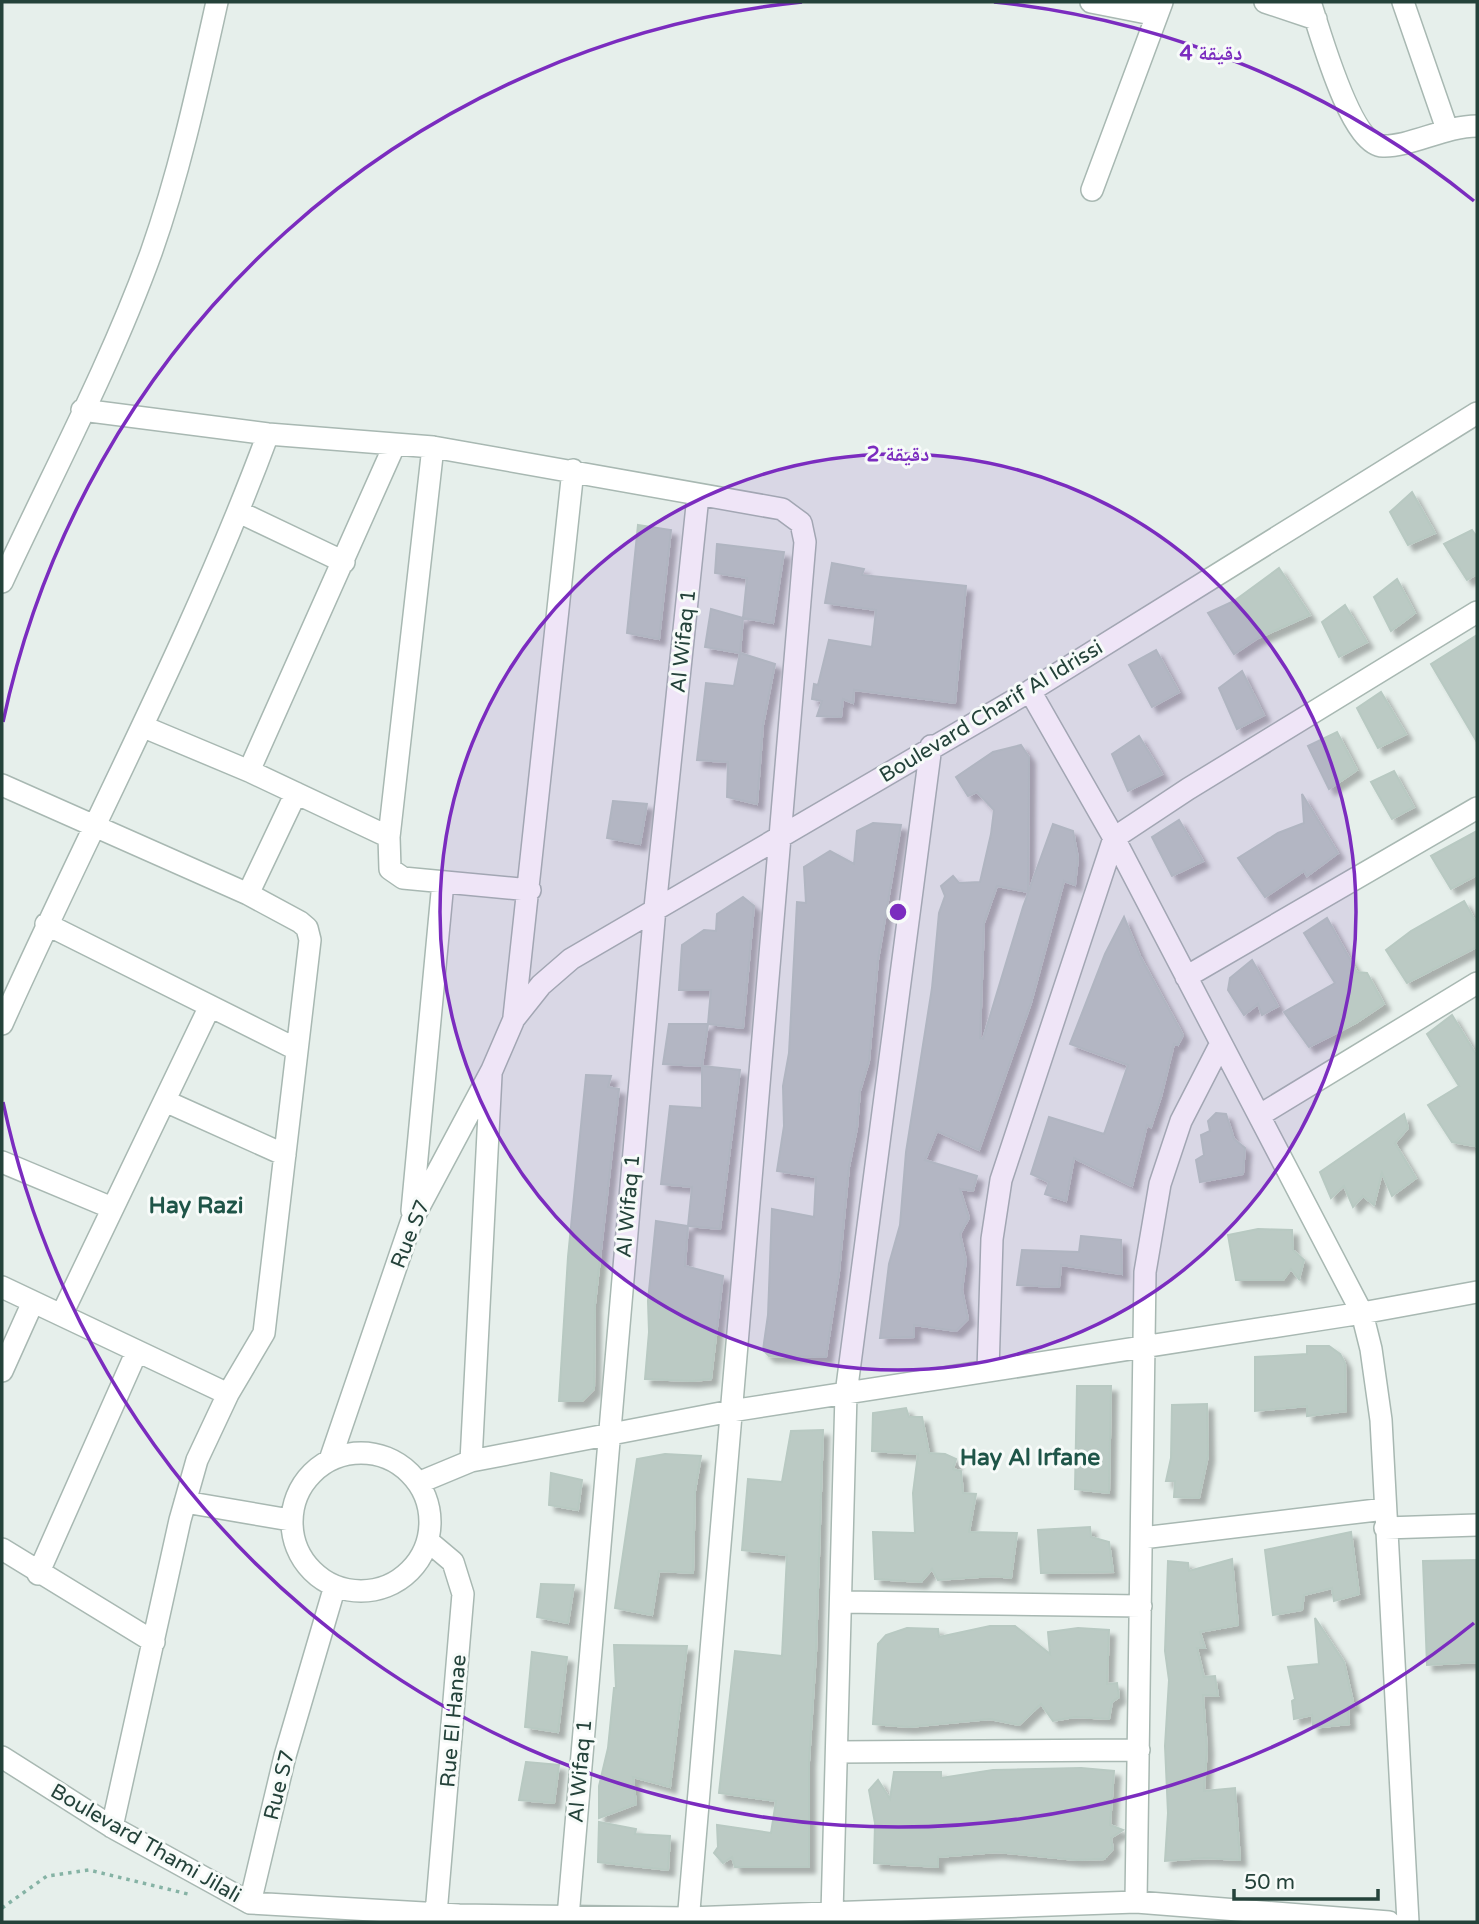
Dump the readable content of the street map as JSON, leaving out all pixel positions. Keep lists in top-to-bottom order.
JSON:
{
  "streets": {
    "street": [
      "Al Wifaq 1",
      "Boulevard Charif Al Idrissi",
      "Rue S7",
      "Rue El Hanae",
      "Boulevard Thami Jilali"
    ]
  },
  "crossings": [
    ["Al Wifaq 1", "Boulevard Charif Al Idrissi"],
    ["Al Wifaq 1", "Boulevard Thami Jilali"],
    ["Boulevard Charif Al Idrissi", "Rue S7"],
    ["Rue S7", "Rue El Hanae"],
    ["Rue S7", "Boulevard Thami Jilali"],
    ["Rue El Hanae", "Boulevard Thami Jilali"]
  ],
  "districts": ["Hay Razi", "Hay Al Irfane"],
  "scale_bar": "50 m",
  "rings": ["4 دقيقة", "2 دقيقة"]
}
